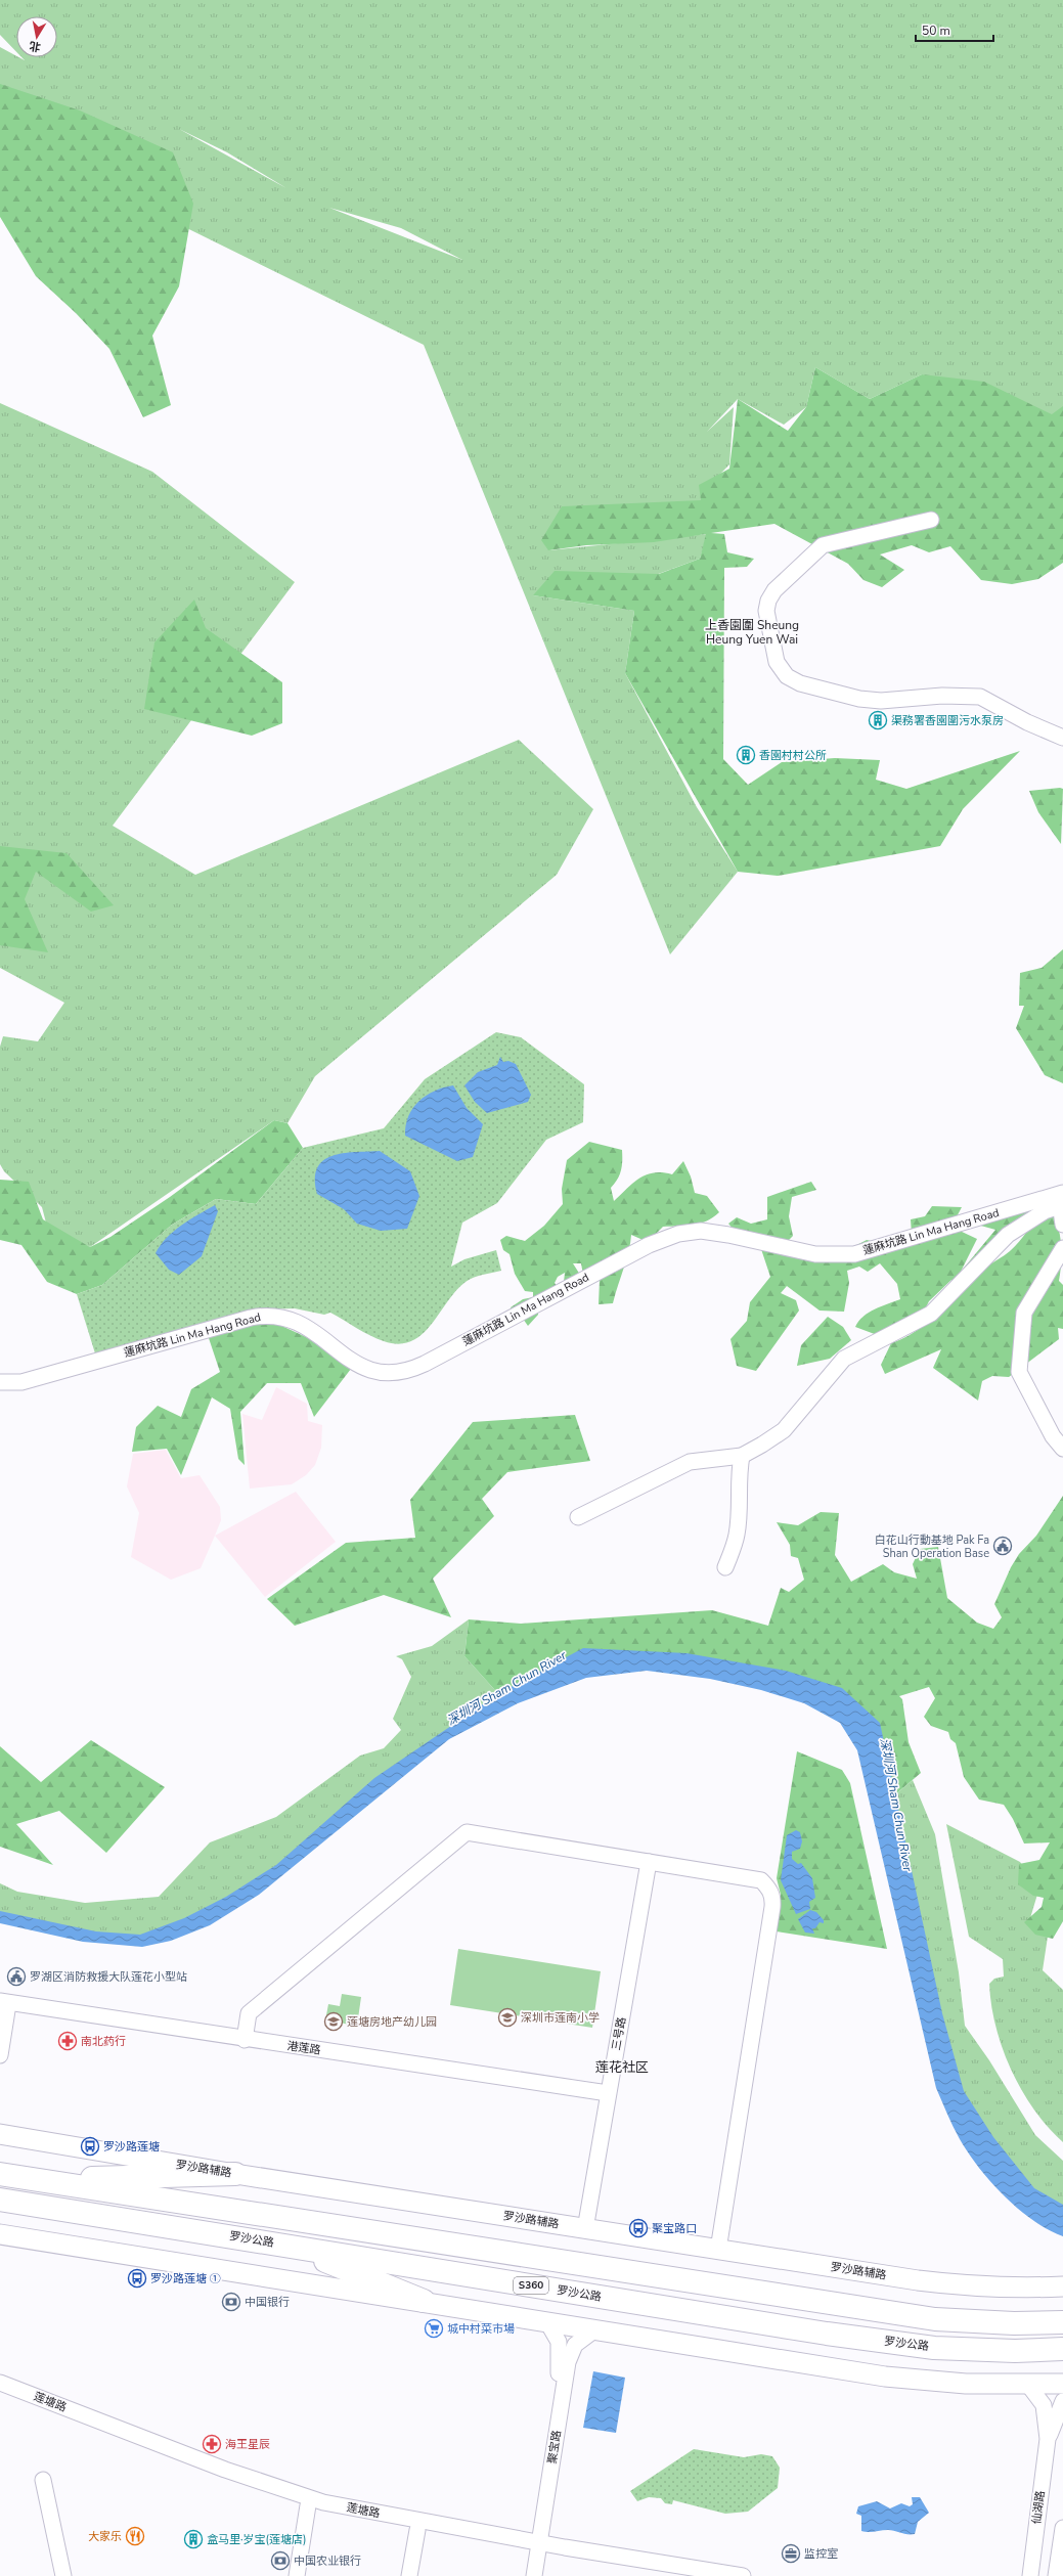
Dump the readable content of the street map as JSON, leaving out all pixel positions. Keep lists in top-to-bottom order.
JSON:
{
  "streets": {
    "highway": ["罗沙公路", "S360"],
    "main road": ["罗沙路辅路"],
    "street": [
      "蓮麻坑路 Lin Ma Hang Road",
      "三号路",
      "港莲路",
      "莲塘路",
      "聚宝路",
      "仙湖路"
    ]
  },
  "crossings": [
    ["三号路", "港莲路"],
    ["三号路", "罗沙路辅路"],
    ["莲塘路", "聚宝路"]
  ],
  "districts": ["上香園圍 Sheung Heung Yuen Wai", "莲花社区"],
  "water": ["深圳河 Sham Chun River"],
  "places": {
    "building": ["渠務署香園圍污水泵房", "香園村村公所", "盒马里·岁宝(莲塘店)"],
    "public building": ["白花山行動基地 Pak Fa Shan Operation Base", "罗湖区消防救援大队莲花小型站"],
    "school or university": ["深圳市莲南小学", "莲塘房地产幼儿园"],
    "pharmacy": ["南北药行", "海王星辰"],
    "bus stop": ["罗沙路莲塘", "聚宝路口", "罗沙路莲塘 ①"],
    "bank": ["中国银行", "中国农业银行"],
    "supermarket": ["城中村菜市場"],
    "restaurant": ["大家乐"],
    "office": ["监控室"]
  },
  "scale_bar": "50 m",
  "north": "bottom"
}
